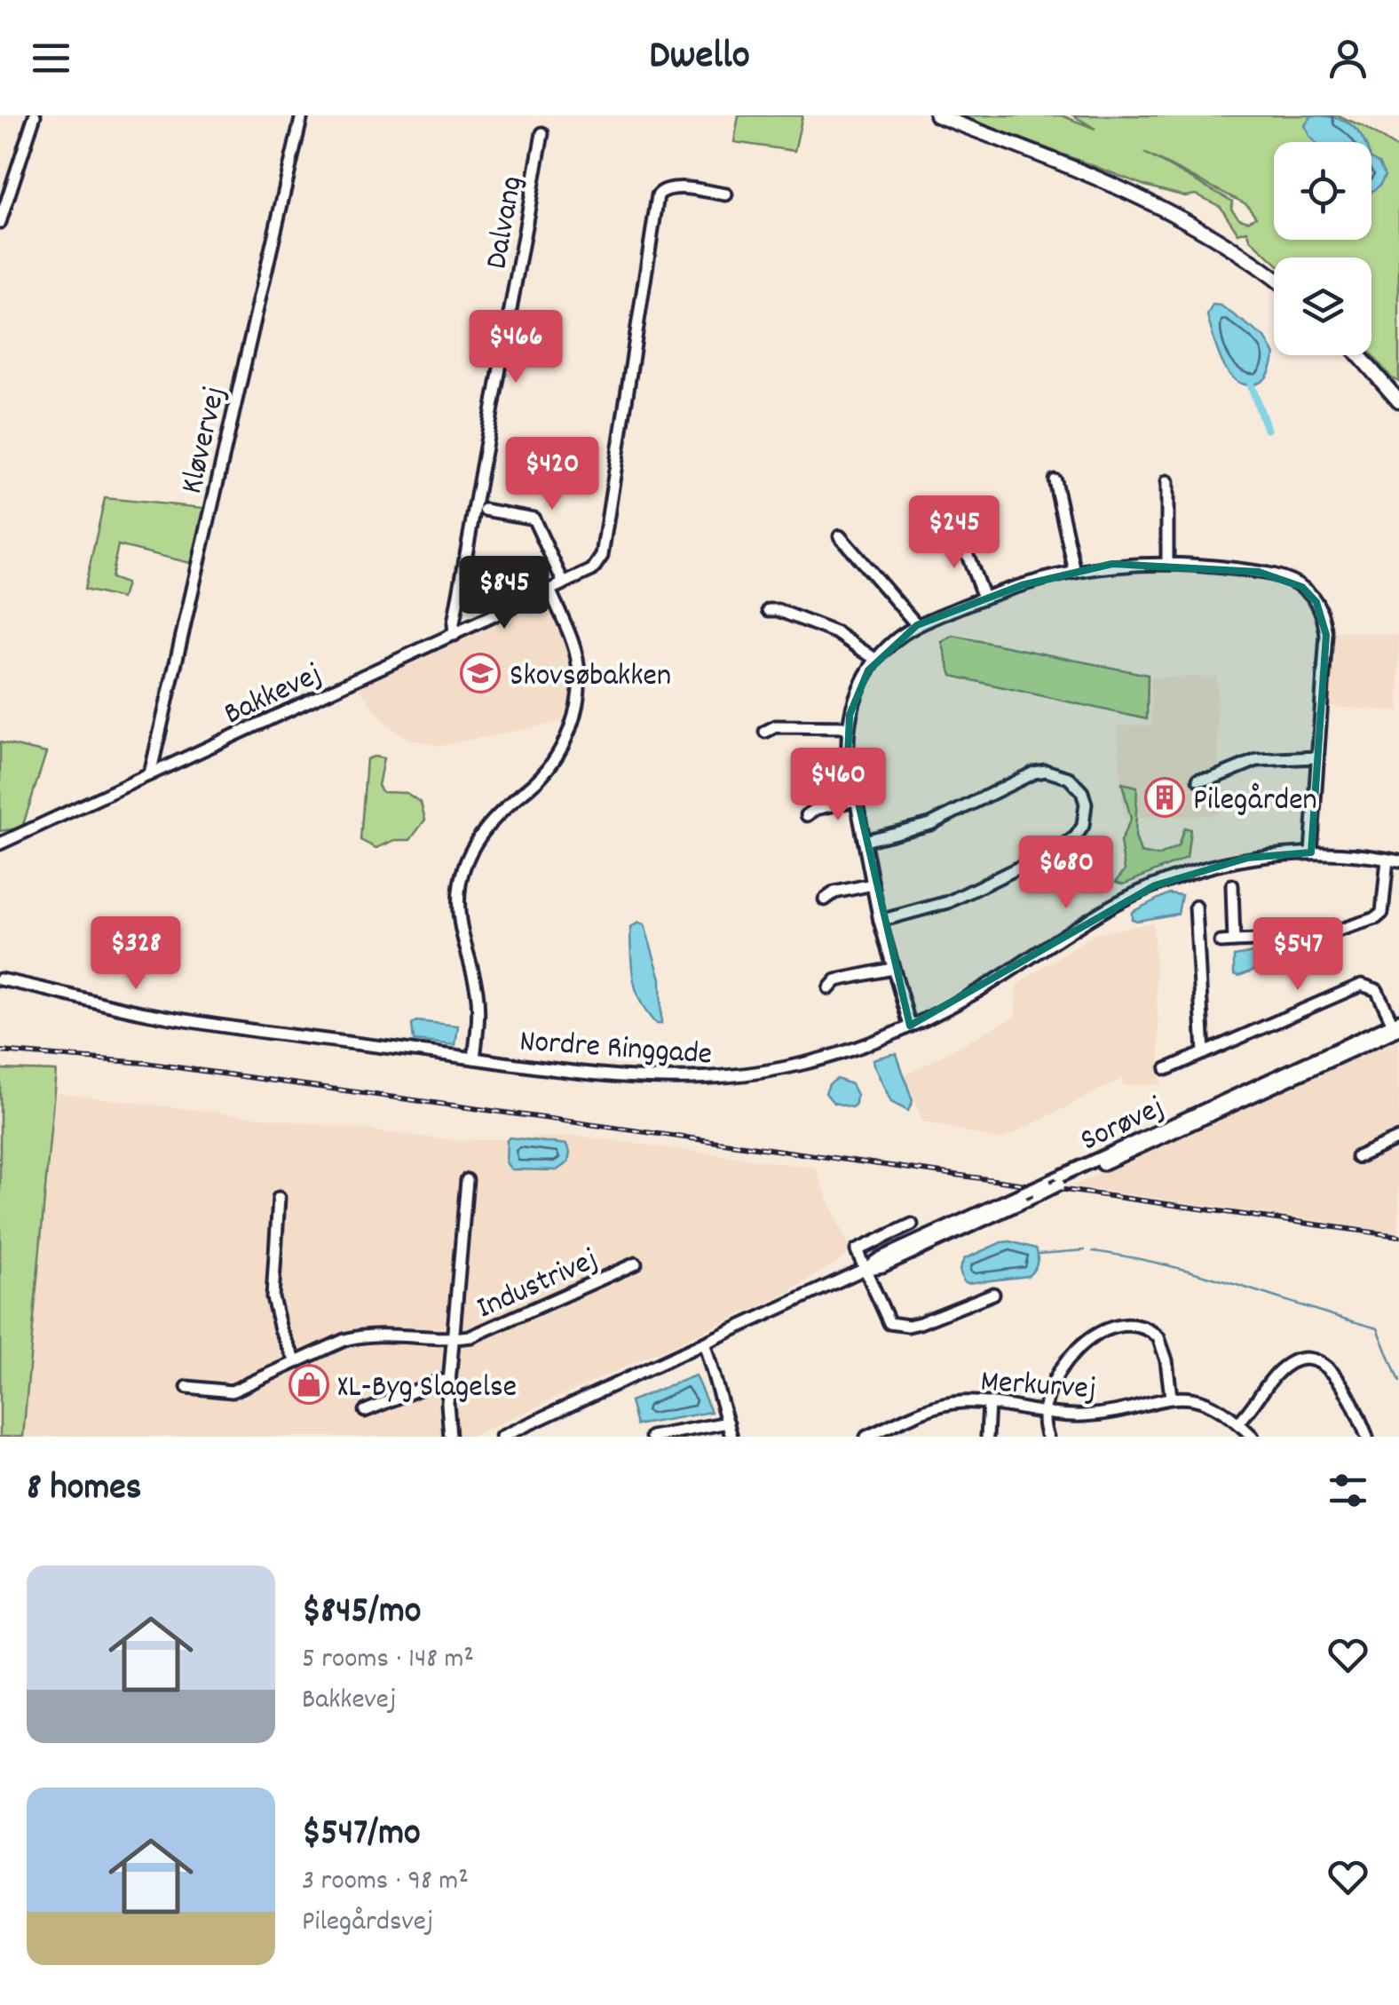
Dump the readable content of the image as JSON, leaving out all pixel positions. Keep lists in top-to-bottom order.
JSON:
{
  "streets": {
    "street": [
      "Dalvang",
      "Kløvervej",
      "Bakkevej",
      "Nordre Ringgade",
      "Sorøvej",
      "Industrivej",
      "Merkurvej"
    ]
  },
  "crossings": [
    ["Dalvang", "Bakkevej"],
    ["Kløvervej", "Bakkevej"]
  ],
  "places": {
    "school or university": ["Skovsøbakken"],
    "building": ["Pilegården"],
    "shop": ["XL-Byg Slagelse"]
  },
  "page": {
    "header": "Dwello",
    "price": [
      "$466",
      "$420",
      "$245",
      "$845",
      "$460",
      "$680",
      "$328",
      "$547"
    ],
    "heading": "8 homes",
    "list": [
      {
        "name": "$845/mo",
        "note": "5 rooms · 148 m² · Bakkevej"
      },
      {
        "name": "$547/mo",
        "note": "3 rooms · 98 m² · Pilegårdsvej"
      }
    ]
  }
}
